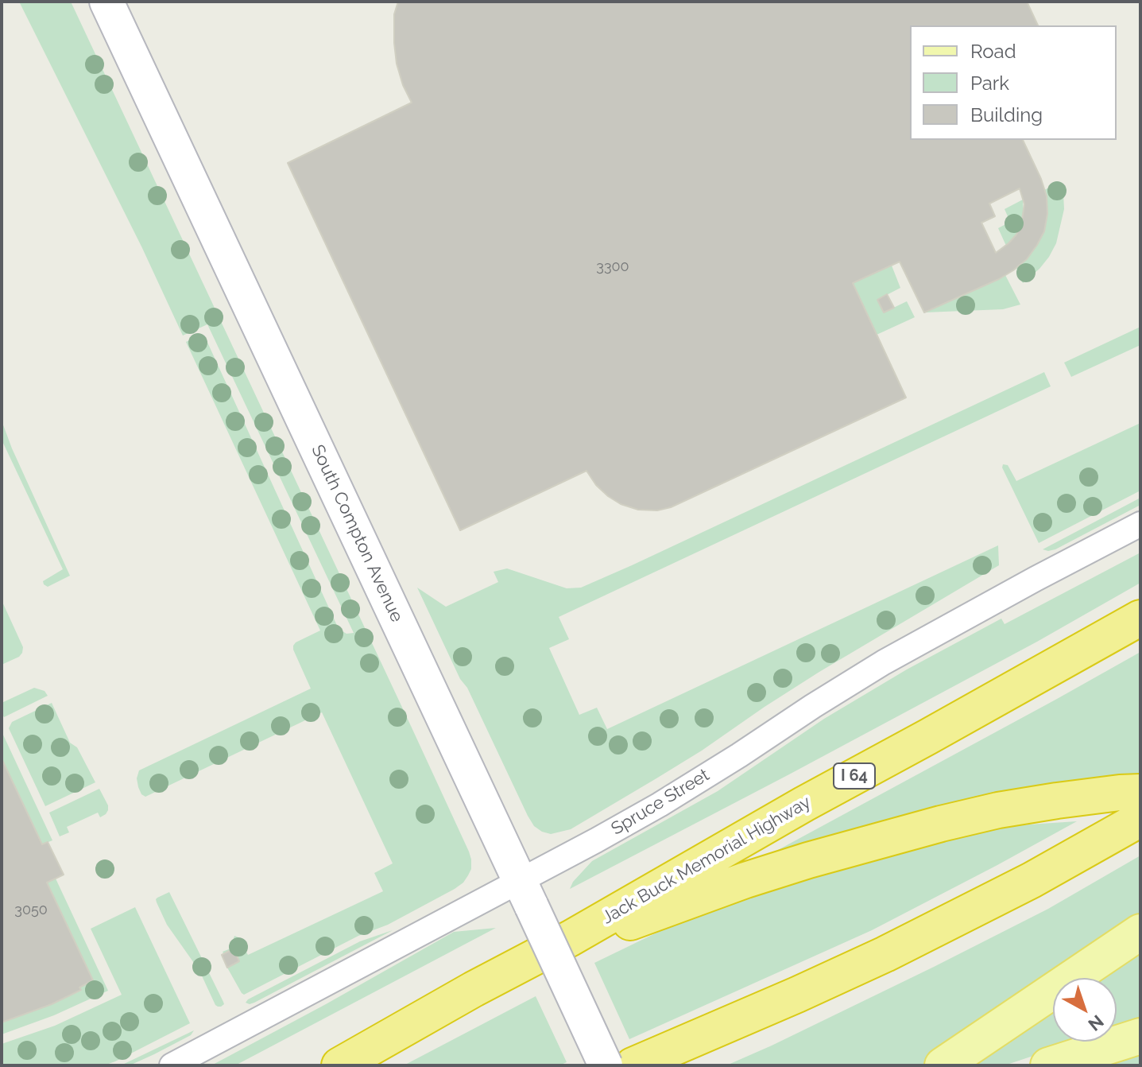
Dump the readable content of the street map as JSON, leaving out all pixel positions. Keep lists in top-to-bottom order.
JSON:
{
  "streets": {
    "highway": ["I 64", "Jack Buck Memorial Highway"],
    "main road": ["South Compton Avenue"],
    "street": ["Spruce Street"]
  },
  "crossings": [
    ["South Compton Avenue", "Spruce Street"]
  ],
  "house_numbers": ["3300", "3050"],
  "legend": ["Road", "Park", "Building"],
  "north": "bottom right"
}
